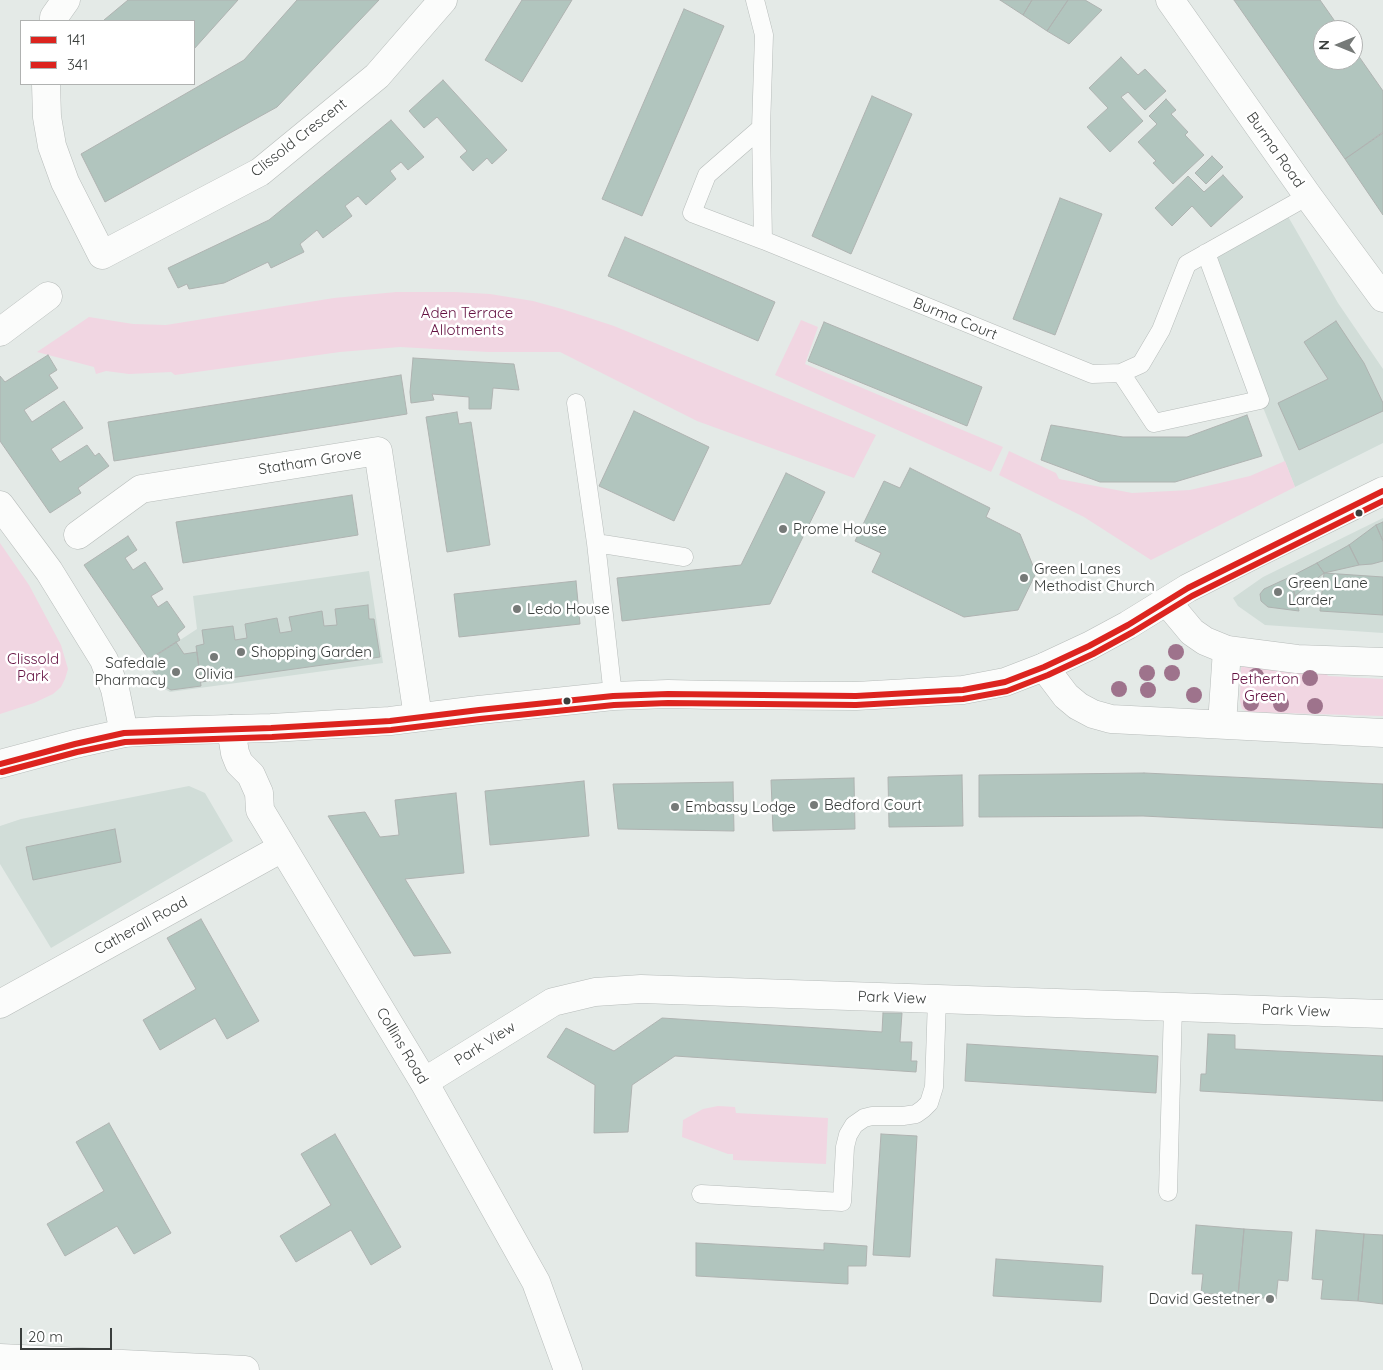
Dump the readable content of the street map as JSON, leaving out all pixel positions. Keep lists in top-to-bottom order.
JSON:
{
  "streets": {
    "street": [
      "Clissold Crescent",
      "Burma Road",
      "Statham Grove",
      "Catherall Road",
      "Park View",
      "Collins Road"
    ],
    "lane": ["Burma Court"]
  },
  "crossings": [
    ["Burma Road", "Burma Court"],
    ["Catherall Road", "Collins Road"],
    ["Park View", "Collins Road"]
  ],
  "parks": ["Aden Terrace Allotments", "Clissold Park", "Petherton Green"],
  "places": [
    "Prome House",
    "Green Lanes Methodist Church",
    "Green Lane Larder",
    "Ledo House",
    "Shopping Garden",
    "Olivia",
    "Safedale Pharmacy",
    "Bedford Court",
    "Embassy Lodge",
    "David Gestetner"
  ],
  "lines": ["transit line 141", "transit line 341"],
  "legend": ["141", "341"],
  "scale_bar": "20 m",
  "north": "left"
}
